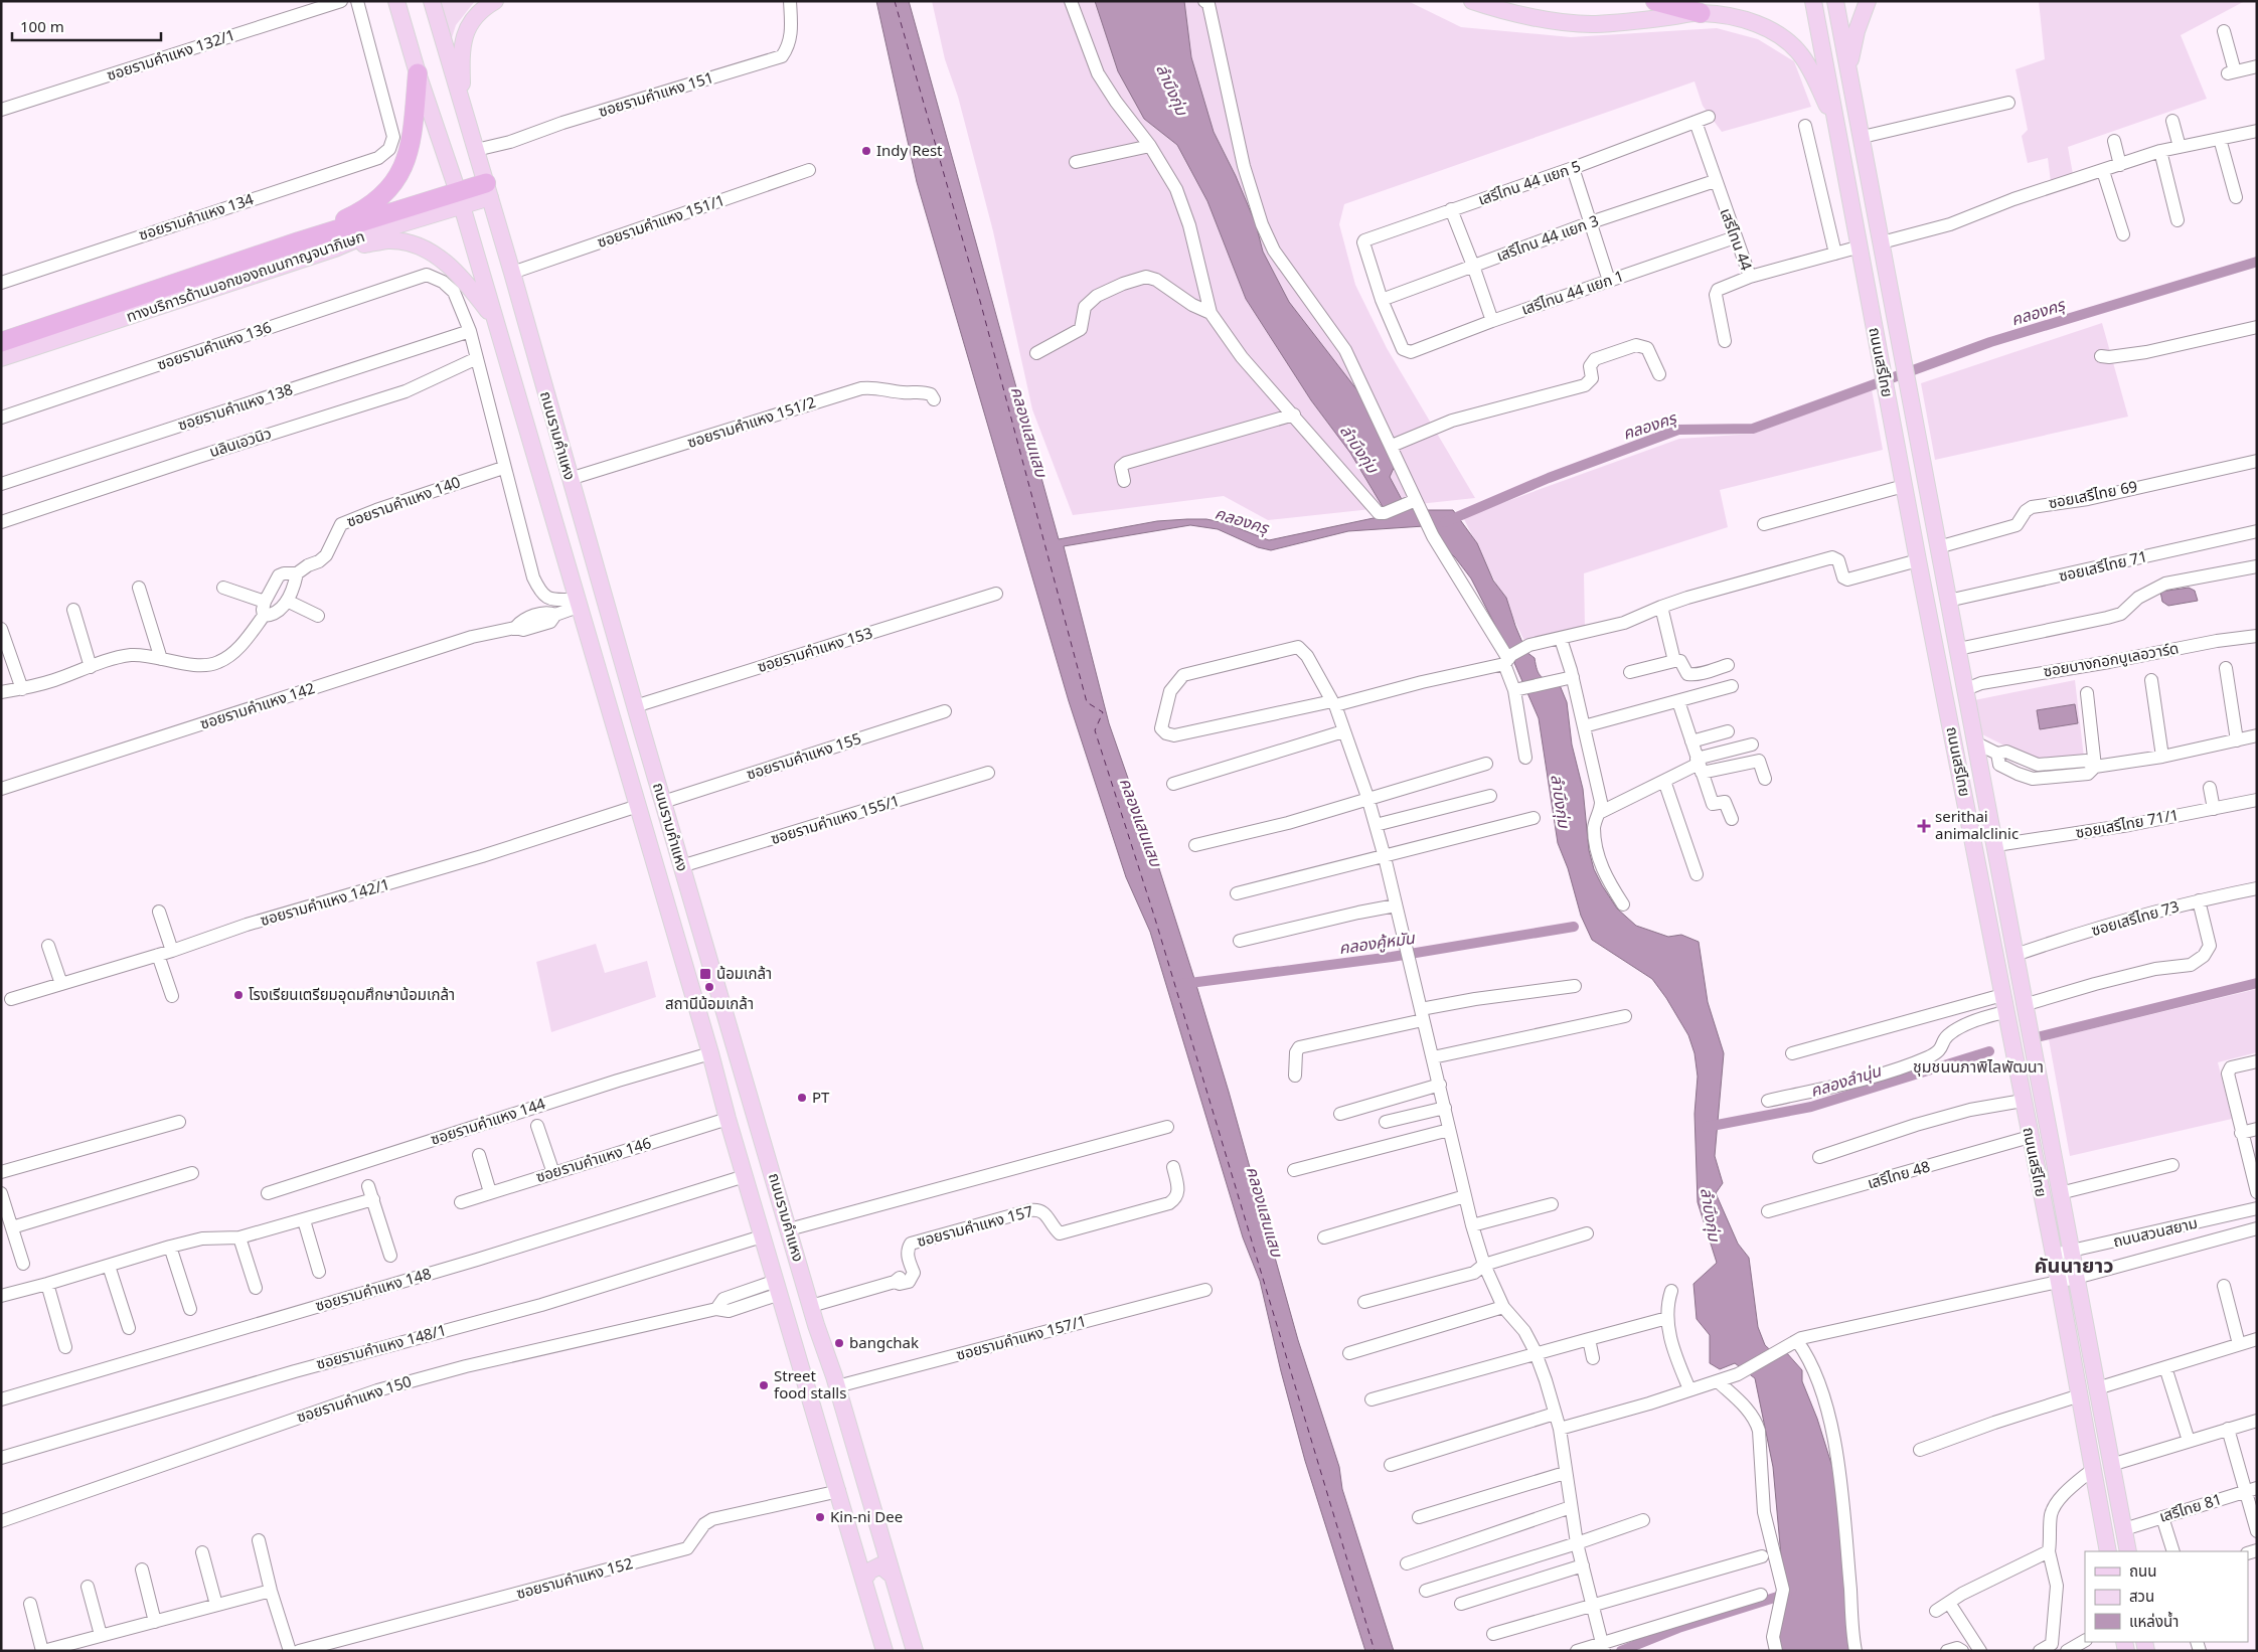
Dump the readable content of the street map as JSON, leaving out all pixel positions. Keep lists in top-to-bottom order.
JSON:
{
  "streets": {
    "main road": ["ทางบริการด้านนอกของถนนกาญจนาภิเษก", "ถนนเสรีไทย", "ถนนรามคำแหง"],
    "street": [
      "ซอยรามคำแหง 132/1",
      "ซอยรามคำแหง 151",
      "เสรีไทน 44 แยก 5",
      "ซอยรามคำแหง 134",
      "ซอยรามคำแหง 151/1",
      "เสรีไทน 44 แยก 3",
      "เสรีไทน 44",
      "เสรีไทน 44 แยก 1",
      "ซอยรามคำแหง 136",
      "ซอยรามคำแหง 138",
      "ซอยรามคำแหง 151/2",
      "นลินเอวนิว",
      "ซอยเสรีไทย 69",
      "ซอยรามคำแหง 140",
      "ซอยเสรีไทย 71",
      "ซอยรามคำแหง 153",
      "ซอยบางกอกบูเลอวาร์ด",
      "ซอยรามคำแหง 142",
      "ซอยรามคำแหง 155",
      "ซอยรามคำแหง 155/1",
      "ซอยเสรีไทย 71/1",
      "ซอยรามคำแหง 142/1",
      "ซอยเสรีไทย 73",
      "ซอยรามคำแหง 144",
      "ซอยรามคำแหง 146",
      "เสรีไทย 48",
      "ซอยรามคำแหง 157",
      "ถนนสวนสยาม",
      "ซอยรามคำแหง 148",
      "ซอยรามคำแหง 157/1",
      "ซอยรามคำแหง 148/1",
      "ซอยรามคำแหง 150",
      "เสรีไทย 81",
      "ซอยรามคำแหง 152"
    ]
  },
  "crossings": [
    ["ซอยรามคำแหง 151", "ถนนรามคำแหง"],
    ["เสรีไทน 44 แยก 5", "เสรีไทน 44 แยก 3"],
    ["เสรีไทน 44 แยก 5", "เสรีไทน 44"],
    ["เสรีไทน 44 แยก 5", "เสรีไทน 44 แยก 1"],
    ["ซอยรามคำแหง 151/1", "ถนนรามคำแหง"],
    ["เสรีไทน 44 แยก 3", "เสรีไทน 44"],
    ["เสรีไทน 44 แยก 3", "เสรีไทน 44 แยก 1"],
    ["เสรีไทน 44", "เสรีไทน 44 แยก 1"],
    ["เสรีไทน 44", "ถนนเสรีไทย"],
    ["ทางบริการด้านนอกของถนนกาญจนาภิเษก", "ถนนรามคำแหง"],
    ["ซอยรามคำแหง 136", "ซอยรามคำแหง 138"],
    ["ถนนเสรีไทย", "ซอยเสรีไทย 69"],
    ["ถนนเสรีไทย", "ซอยเสรีไทย 71"],
    ["ถนนเสรีไทย", "ซอยบางกอกบูเลอวาร์ด"],
    ["ถนนเสรีไทย", "ซอยเสรีไทย 71/1"],
    ["ถนนเสรีไทย", "ซอยเสรีไทย 73"],
    ["ถนนเสรีไทย", "เสรีไทย 48"],
    ["ถนนเสรีไทย", "ถนนสวนสยาม"],
    ["ถนนเสรีไทย", "เสรีไทย 81"],
    ["ซอยรามคำแหง 151/2", "ถนนรามคำแหง"],
    ["ถนนรามคำแหง", "ซอยรามคำแหง 153"],
    ["ถนนรามคำแหง", "ซอยรามคำแหง 142"],
    ["ถนนรามคำแหง", "ซอยรามคำแหง 155"],
    ["ถนนรามคำแหง", "ซอยรามคำแหง 155/1"],
    ["ถนนรามคำแหง", "ซอยรามคำแหง 142/1"],
    ["ถนนรามคำแหง", "ซอยรามคำแหง 144"],
    ["ถนนรามคำแหง", "ซอยรามคำแหง 146"],
    ["ถนนรามคำแหง", "ซอยรามคำแหง 157"],
    ["ถนนรามคำแหง", "ซอยรามคำแหง 148"],
    ["ถนนรามคำแหง", "ซอยรามคำแหง 157/1"],
    ["ถนนรามคำแหง", "ซอยรามคำแหง 148/1"],
    ["ถนนรามคำแหง", "ซอยรามคำแหง 150"],
    ["ถนนรามคำแหง", "ซอยรามคำแหง 152"]
  ],
  "districts": ["ชุมชนนภาพิไลพัฒนา", "คันนายาว"],
  "water": [
    "ลำบึงกุ่ม",
    "คลองครุ",
    "คลองแสนแสบ",
    "คลองคู้หมัน",
    "คลองลำนุ่น"
  ],
  "places": {
    "other": [
      "Indy Rest",
      "สถานีน้อมเกล้า",
      "โรงเรียนเตรียมอุดมศึกษาน้อมเกล้า",
      "PT",
      "bangchak",
      "Street food stalls",
      "Kin-ni Dee"
    ],
    "health": ["serithai animalclinic"],
    "transit": ["น้อมเกล้า"]
  },
  "legend": ["ถนน", "สวน", "แหล่งน้ำ"],
  "scale_bar": "100 m"
}
